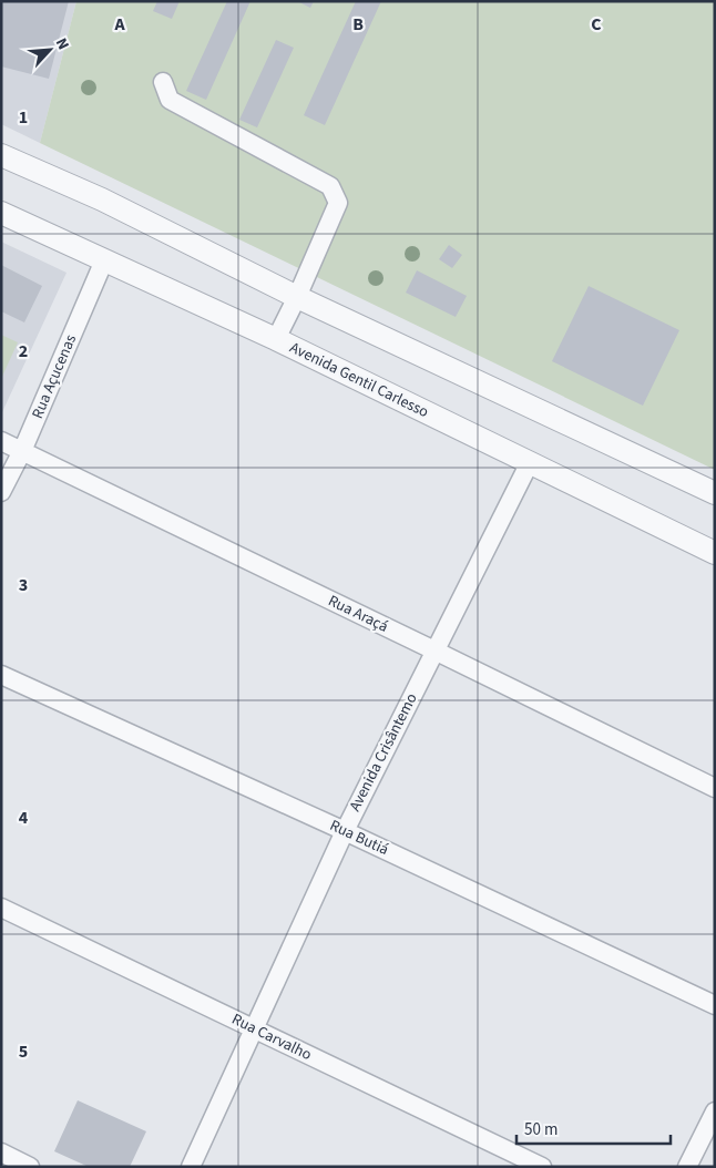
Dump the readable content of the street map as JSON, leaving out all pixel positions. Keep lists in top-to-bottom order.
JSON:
{
  "streets": {
    "street": [
      "Rua Açucenas",
      "Avenida Gentil Carlesso",
      "Rua Araçá",
      "Avenida Crisântemo",
      "Rua Butiá",
      "Rua Carvalho"
    ]
  },
  "crossings": [
    ["Rua Açucenas", "Avenida Gentil Carlesso"],
    ["Rua Açucenas", "Rua Araçá"],
    ["Avenida Gentil Carlesso", "Avenida Crisântemo"],
    ["Rua Araçá", "Avenida Crisântemo"],
    ["Avenida Crisântemo", "Rua Butiá"],
    ["Avenida Crisântemo", "Rua Carvalho"]
  ],
  "scale_bar": "50 m",
  "north": "top right",
  "grid": {
    "columns": ["A", "B", "C"],
    "rows": [
      "1",
      "2",
      "3",
      "4",
      "5"
    ]
  }
}
